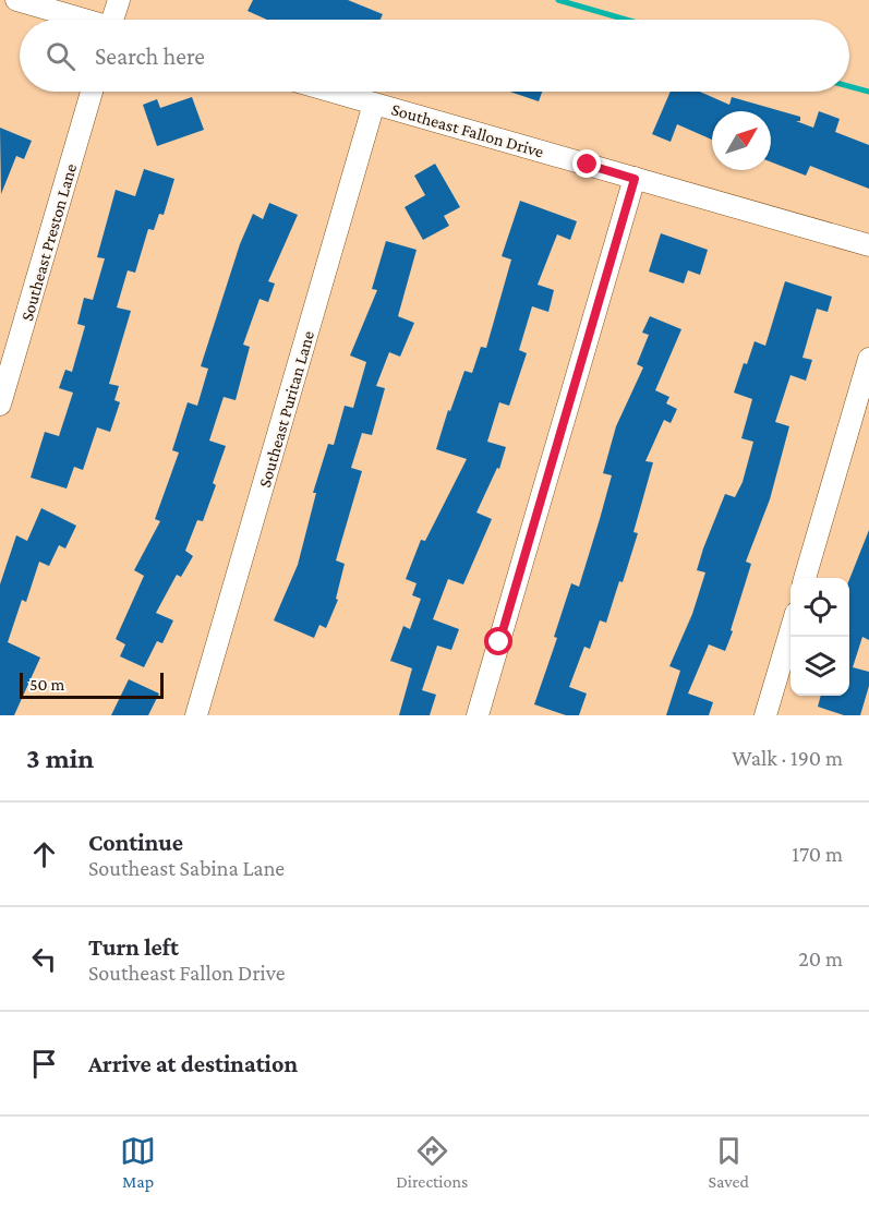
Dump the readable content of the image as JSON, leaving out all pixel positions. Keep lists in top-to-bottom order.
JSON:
{
  "streets": {
    "street": ["Southeast Fallon Drive", "Southeast Preston Lane", "Southeast Puritan Lane"]
  },
  "crossings": [
    ["Southeast Fallon Drive", "Southeast Puritan Lane"]
  ],
  "scale_bar": "50 m",
  "north": "top right",
  "page": {
    "search": "Search here",
    "scale": "50 m",
    "heading": ["3 min", "Walk · 190 m"],
    "list": [
      ["Continue", "Southeast Sabina Lane", "170 m"],
      ["Turn left", "Southeast Fallon Drive", "20 m"],
      "Arrive at destination"
    ],
    "nav": ["Map", "Directions", "Saved"]
  }
}
